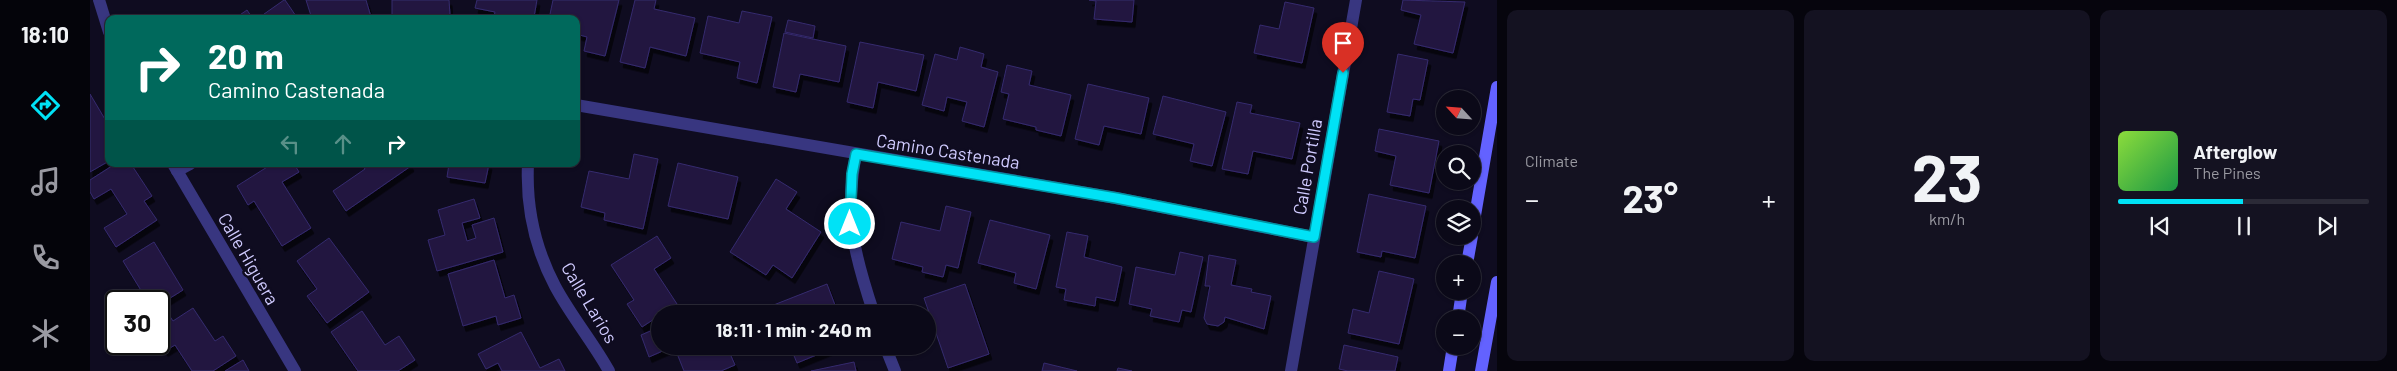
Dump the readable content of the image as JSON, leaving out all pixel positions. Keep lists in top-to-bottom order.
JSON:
{
  "streets": {
    "street": [
      "Camino Castenada",
      "Calle Portilla",
      "Calle Higuera",
      "Calle Larios"
    ]
  },
  "crossings": [
    ["Camino Castenada", "Calle Portilla"]
  ],
  "north": "top left",
  "page": {
    "tabs": "18:10",
    "tile": [
      "Climate",
      ["23", "km/h"]
    ],
    "turn": ["20 m", "Camino Castenada"],
    "map_buttons": ["+", "−"],
    "song": ["Afterglow", "The Pines"],
    "heat": ["−", "23°", "+"],
    "limit": "30",
    "trip": "18:11 · 1 min · 240 m"
  }
}
